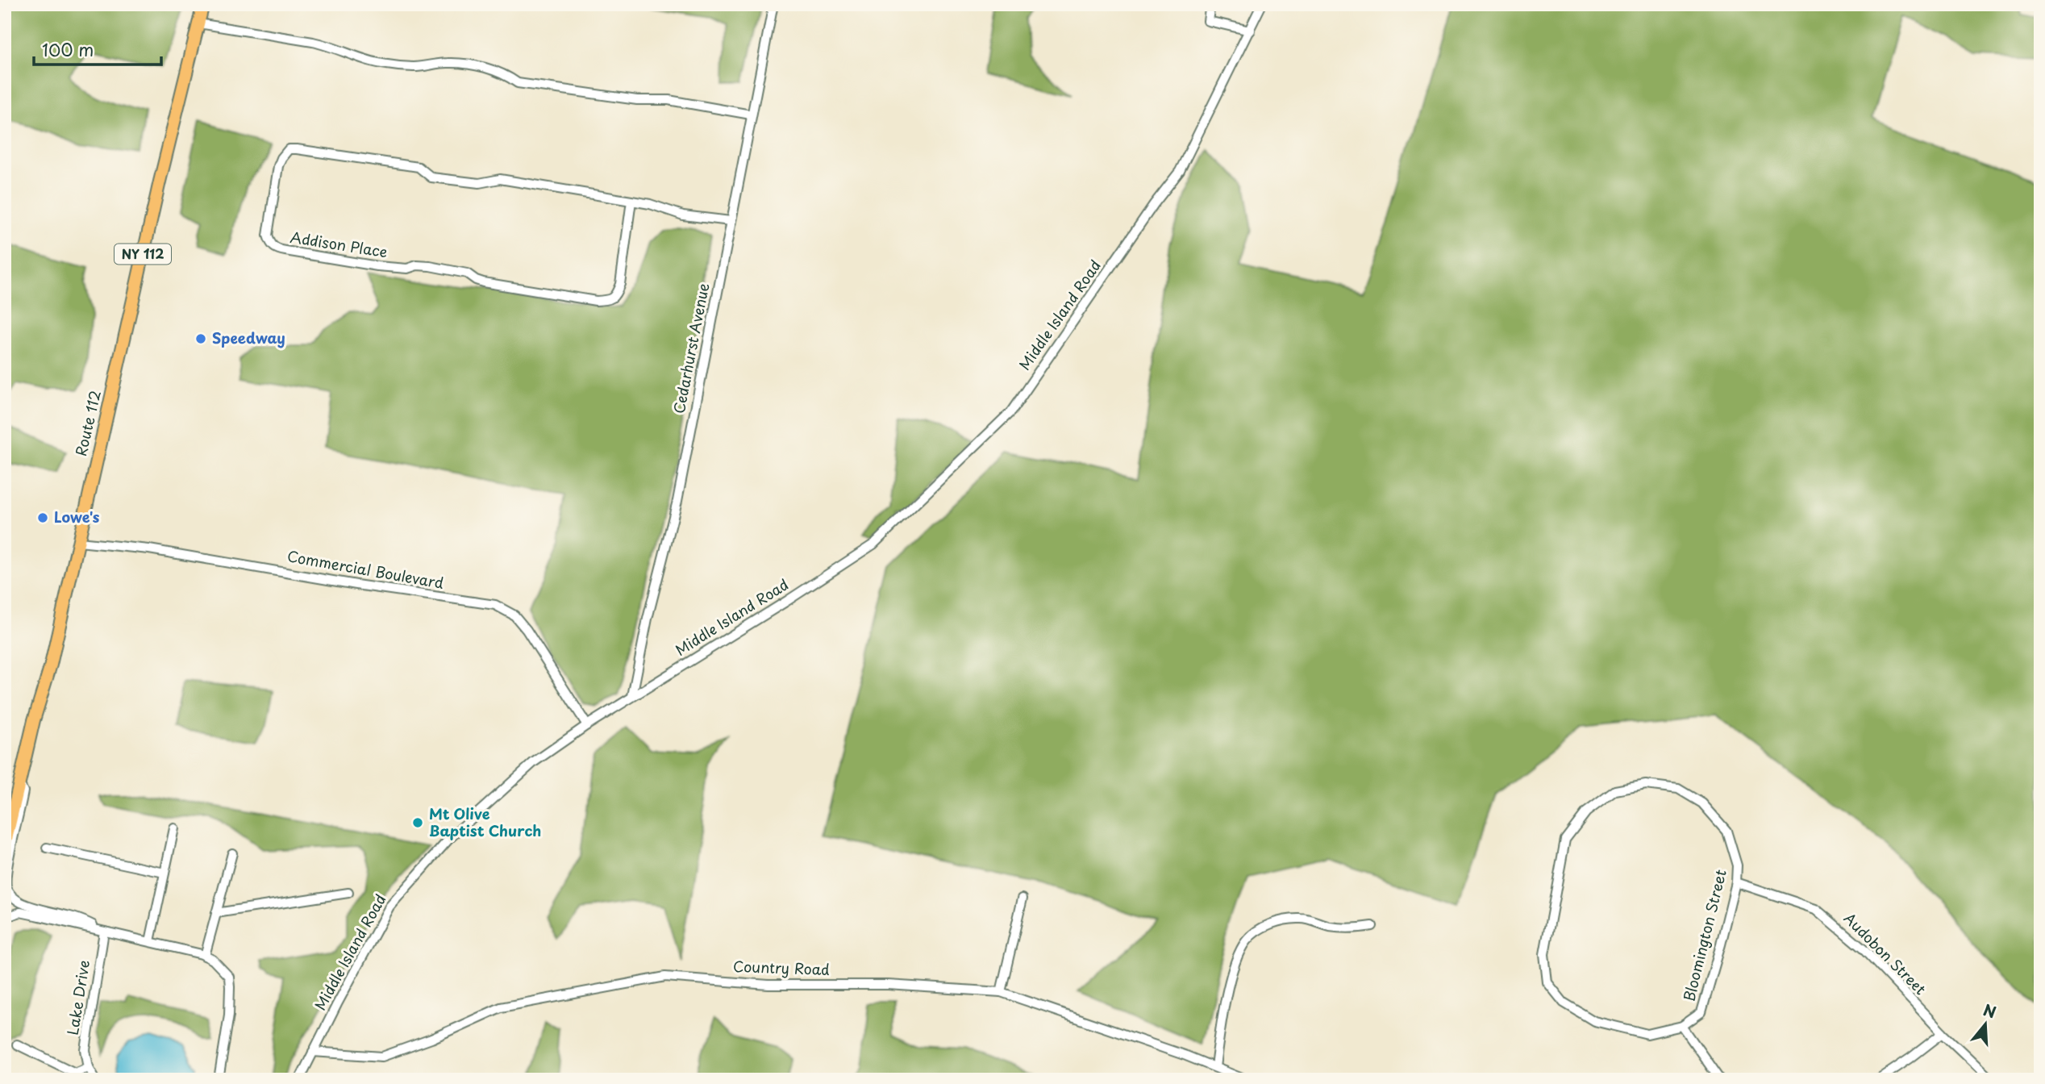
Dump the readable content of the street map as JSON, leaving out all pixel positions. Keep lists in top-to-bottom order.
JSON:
{
  "streets": {
    "main road": ["NY 112", "Route 112"],
    "street": [
      "Addison Place",
      "Middle Island Road",
      "Cedarhurst Avenue",
      "Commercial Boulevard",
      "Bloomington Street",
      "Audobon Street",
      "Country Road",
      "Lake Drive"
    ]
  },
  "crossings": [
    ["Addison Place", "Cedarhurst Avenue"],
    ["Middle Island Road", "Cedarhurst Avenue"],
    ["Middle Island Road", "Commercial Boulevard"],
    ["Middle Island Road", "Country Road"],
    ["Route 112", "Commercial Boulevard"],
    ["Bloomington Street", "Audobon Street"]
  ],
  "places": ["Speedway", "Lowe's", "Mt Olive Baptist Church"],
  "scale_bar": "100 m",
  "north": "top"
}
